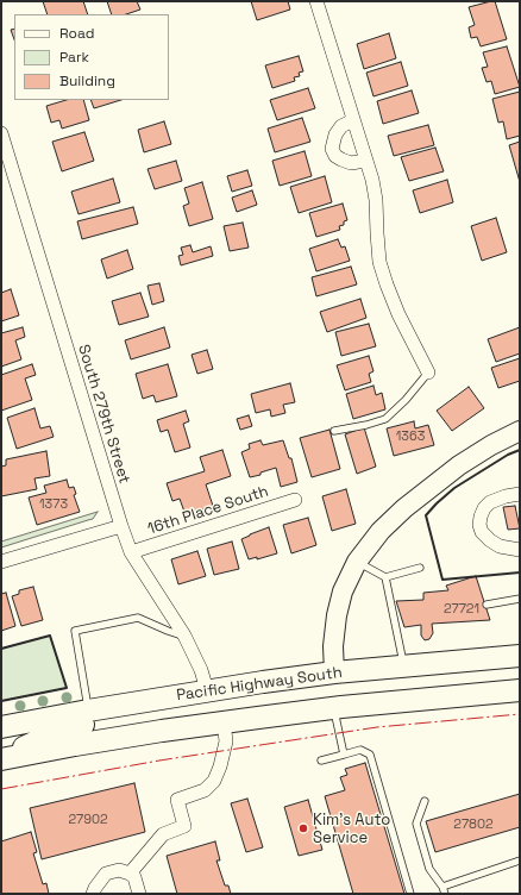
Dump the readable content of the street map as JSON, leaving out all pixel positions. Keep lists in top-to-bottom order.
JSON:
{
  "streets": {
    "main road": ["Pacific Highway South"],
    "street": ["South 279th Street", "16th Place South"]
  },
  "crossings": [
    ["South 279th Street", "16th Place South"],
    ["South 279th Street", "Pacific Highway South"]
  ],
  "places": ["Kim's Auto Service"],
  "house_numbers": [
    "1363",
    "1373",
    "27721",
    "27902",
    "27802"
  ],
  "legend": ["Road", "Park", "Building"]
}
